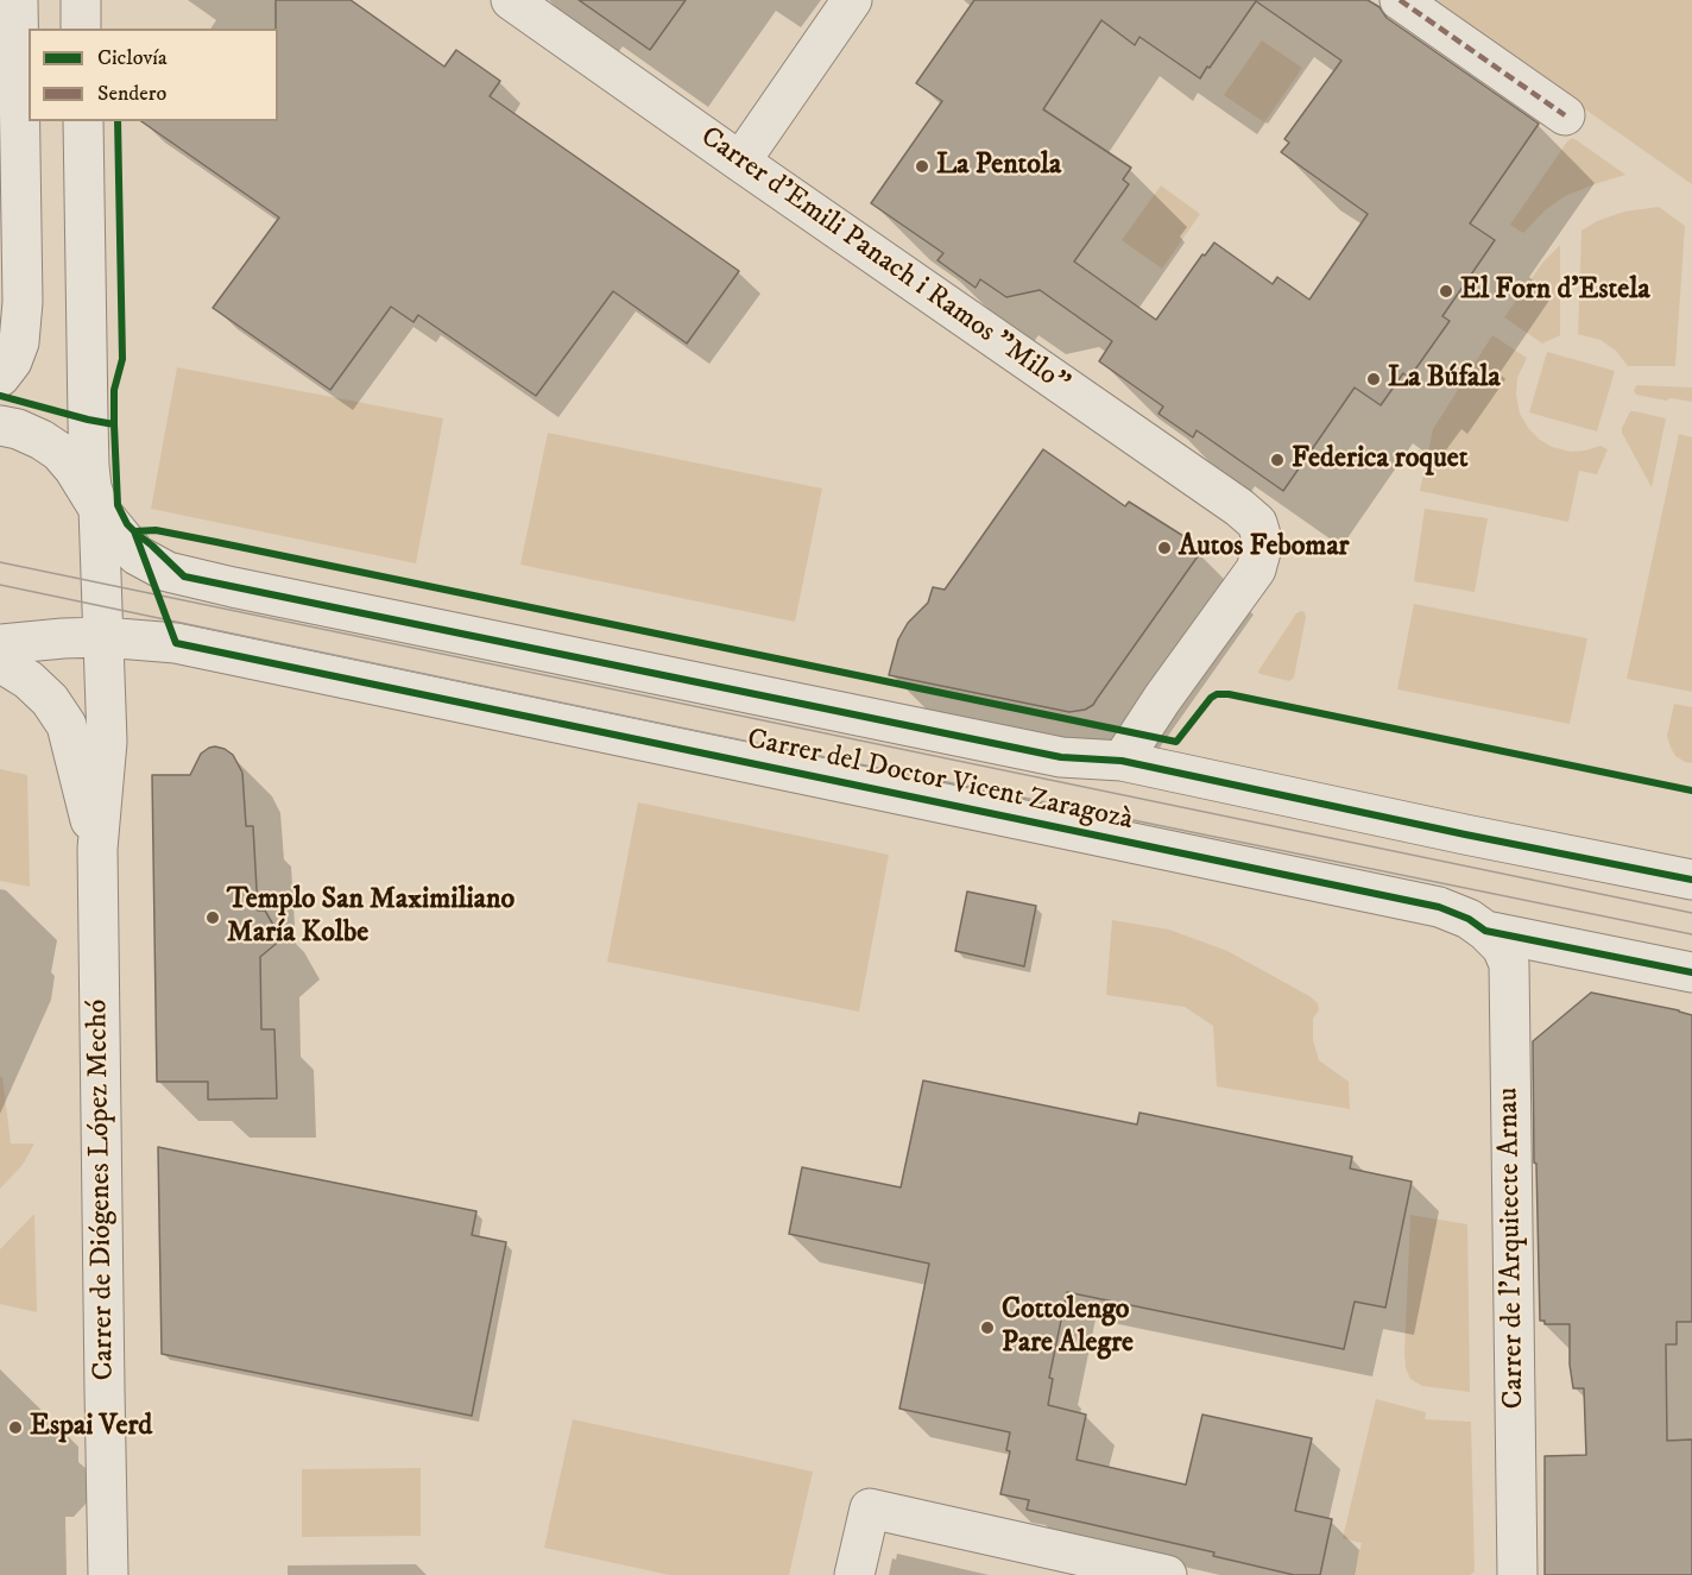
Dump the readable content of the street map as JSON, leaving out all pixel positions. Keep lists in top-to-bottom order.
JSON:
{
  "streets": {
    "street": [
      "Carrer d'Emili Panach i Ramos \"Milo\"",
      "Carrer del Doctor Vicent Zaragozà",
      "Carrer de Diógenes López Mechó",
      "Carrer de l'Arquitecte Arnau"
    ]
  },
  "crossings": [
    ["Carrer d'Emili Panach i Ramos \"Milo\"", "Carrer del Doctor Vicent Zaragozà"],
    ["Carrer del Doctor Vicent Zaragozà", "Carrer de Diógenes López Mechó"],
    ["Carrer del Doctor Vicent Zaragozà", "Carrer de l'Arquitecte Arnau"]
  ],
  "places": [
    "La Pentola",
    "El Forn d'Estela",
    "La Búfala",
    "Federica roquet",
    "Autos Febomar",
    "Templo San Maximiliano María Kolbe",
    "Cottolengo Pare Alegre",
    "Espai Verd"
  ],
  "legend": ["Ciclovía", "Sendero"]
}
